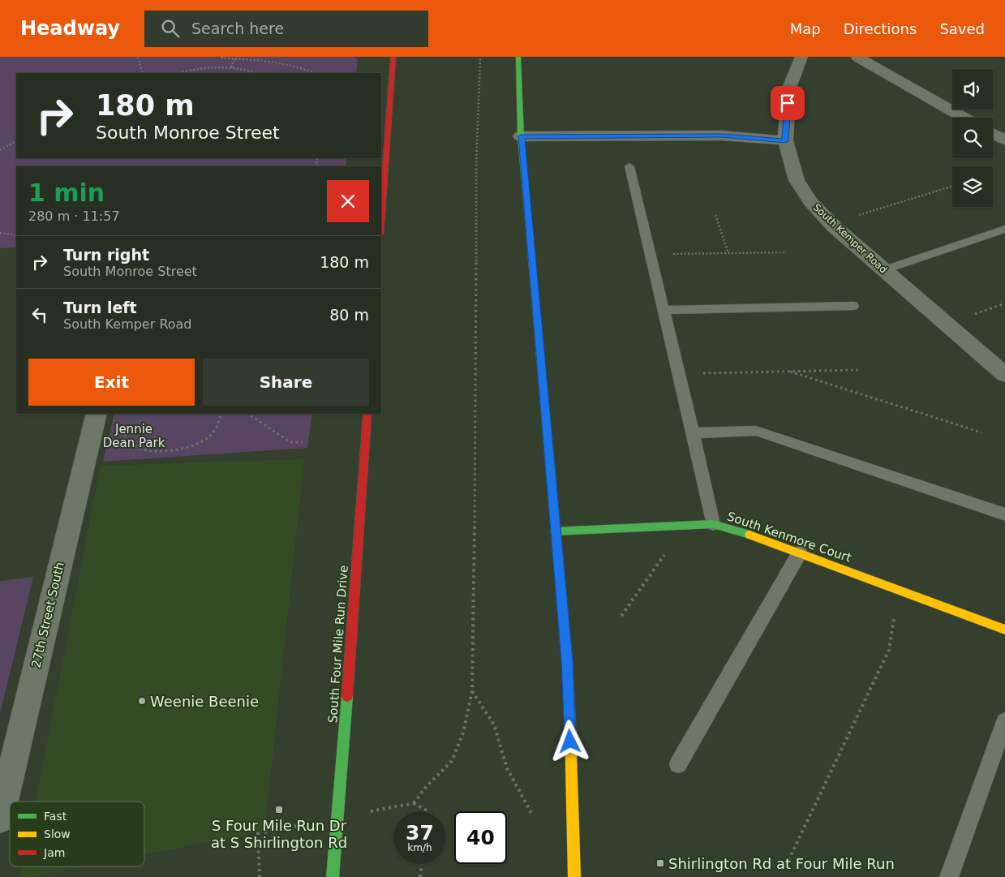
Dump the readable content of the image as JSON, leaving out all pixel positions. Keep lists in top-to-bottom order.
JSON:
{
  "streets": {
    "street": [
      "South Kemper Road",
      "South Kenmore Court",
      "27th Street South",
      "South Four Mile Run Drive"
    ]
  },
  "parks": ["Jennie Dean Park"],
  "places": {
    "other": ["Weenie Beenie"],
    "transit": ["S Four Mile Run Dr at S Shirlington Rd", "Shirlington Rd at Four Mile Run"]
  },
  "legend": ["Fast", "Slow", "Jam"],
  "page": {
    "header": "Headway",
    "search": "Search here",
    "nav": ["Map", "Directions", "Saved"],
    "turn": ["180 m", "South Monroe Street"],
    "heading": ["1 min", "280 m · 11:57"],
    "list": [
      {
        "name": "Turn right",
        "note": "South Monroe Street",
        "value": "180 m"
      },
      {
        "name": "Turn left",
        "note": "South Kemper Road",
        "value": "80 m"
      }
    ],
    "buttons": ["Exit", "Share"],
    "speed": "37 km/h",
    "limit": "40"
  }
}
